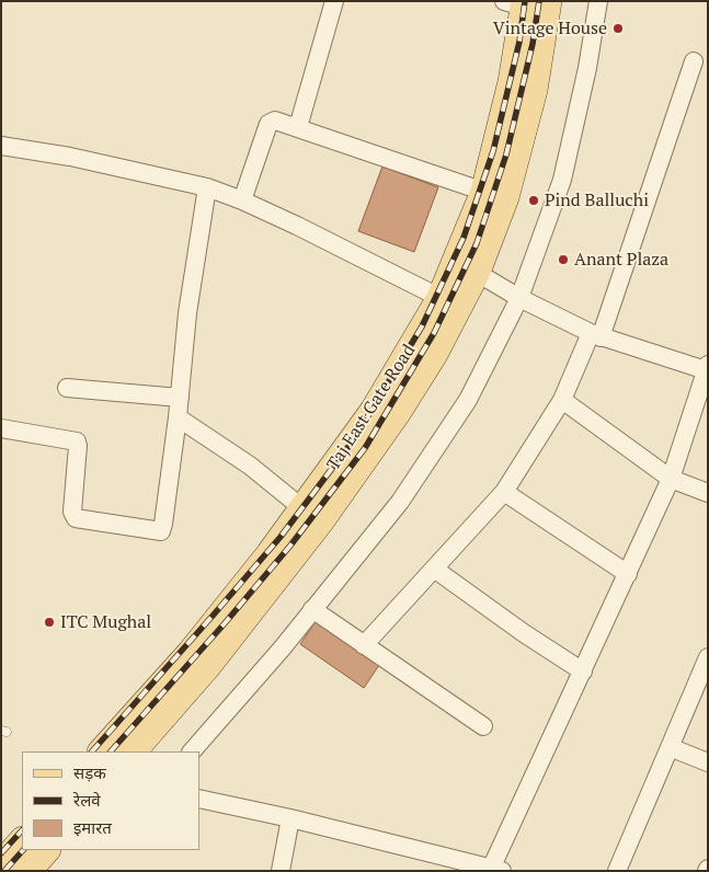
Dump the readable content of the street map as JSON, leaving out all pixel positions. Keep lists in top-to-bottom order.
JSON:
{
  "streets": {
    "main road": ["Taj East Gate Road"]
  },
  "places": [
    "Vintage House",
    "Pind Balluchi",
    "Anant Plaza",
    "ITC Mughal"
  ],
  "legend": ["सड़क", "रेलवे", "इमारत"]
}
